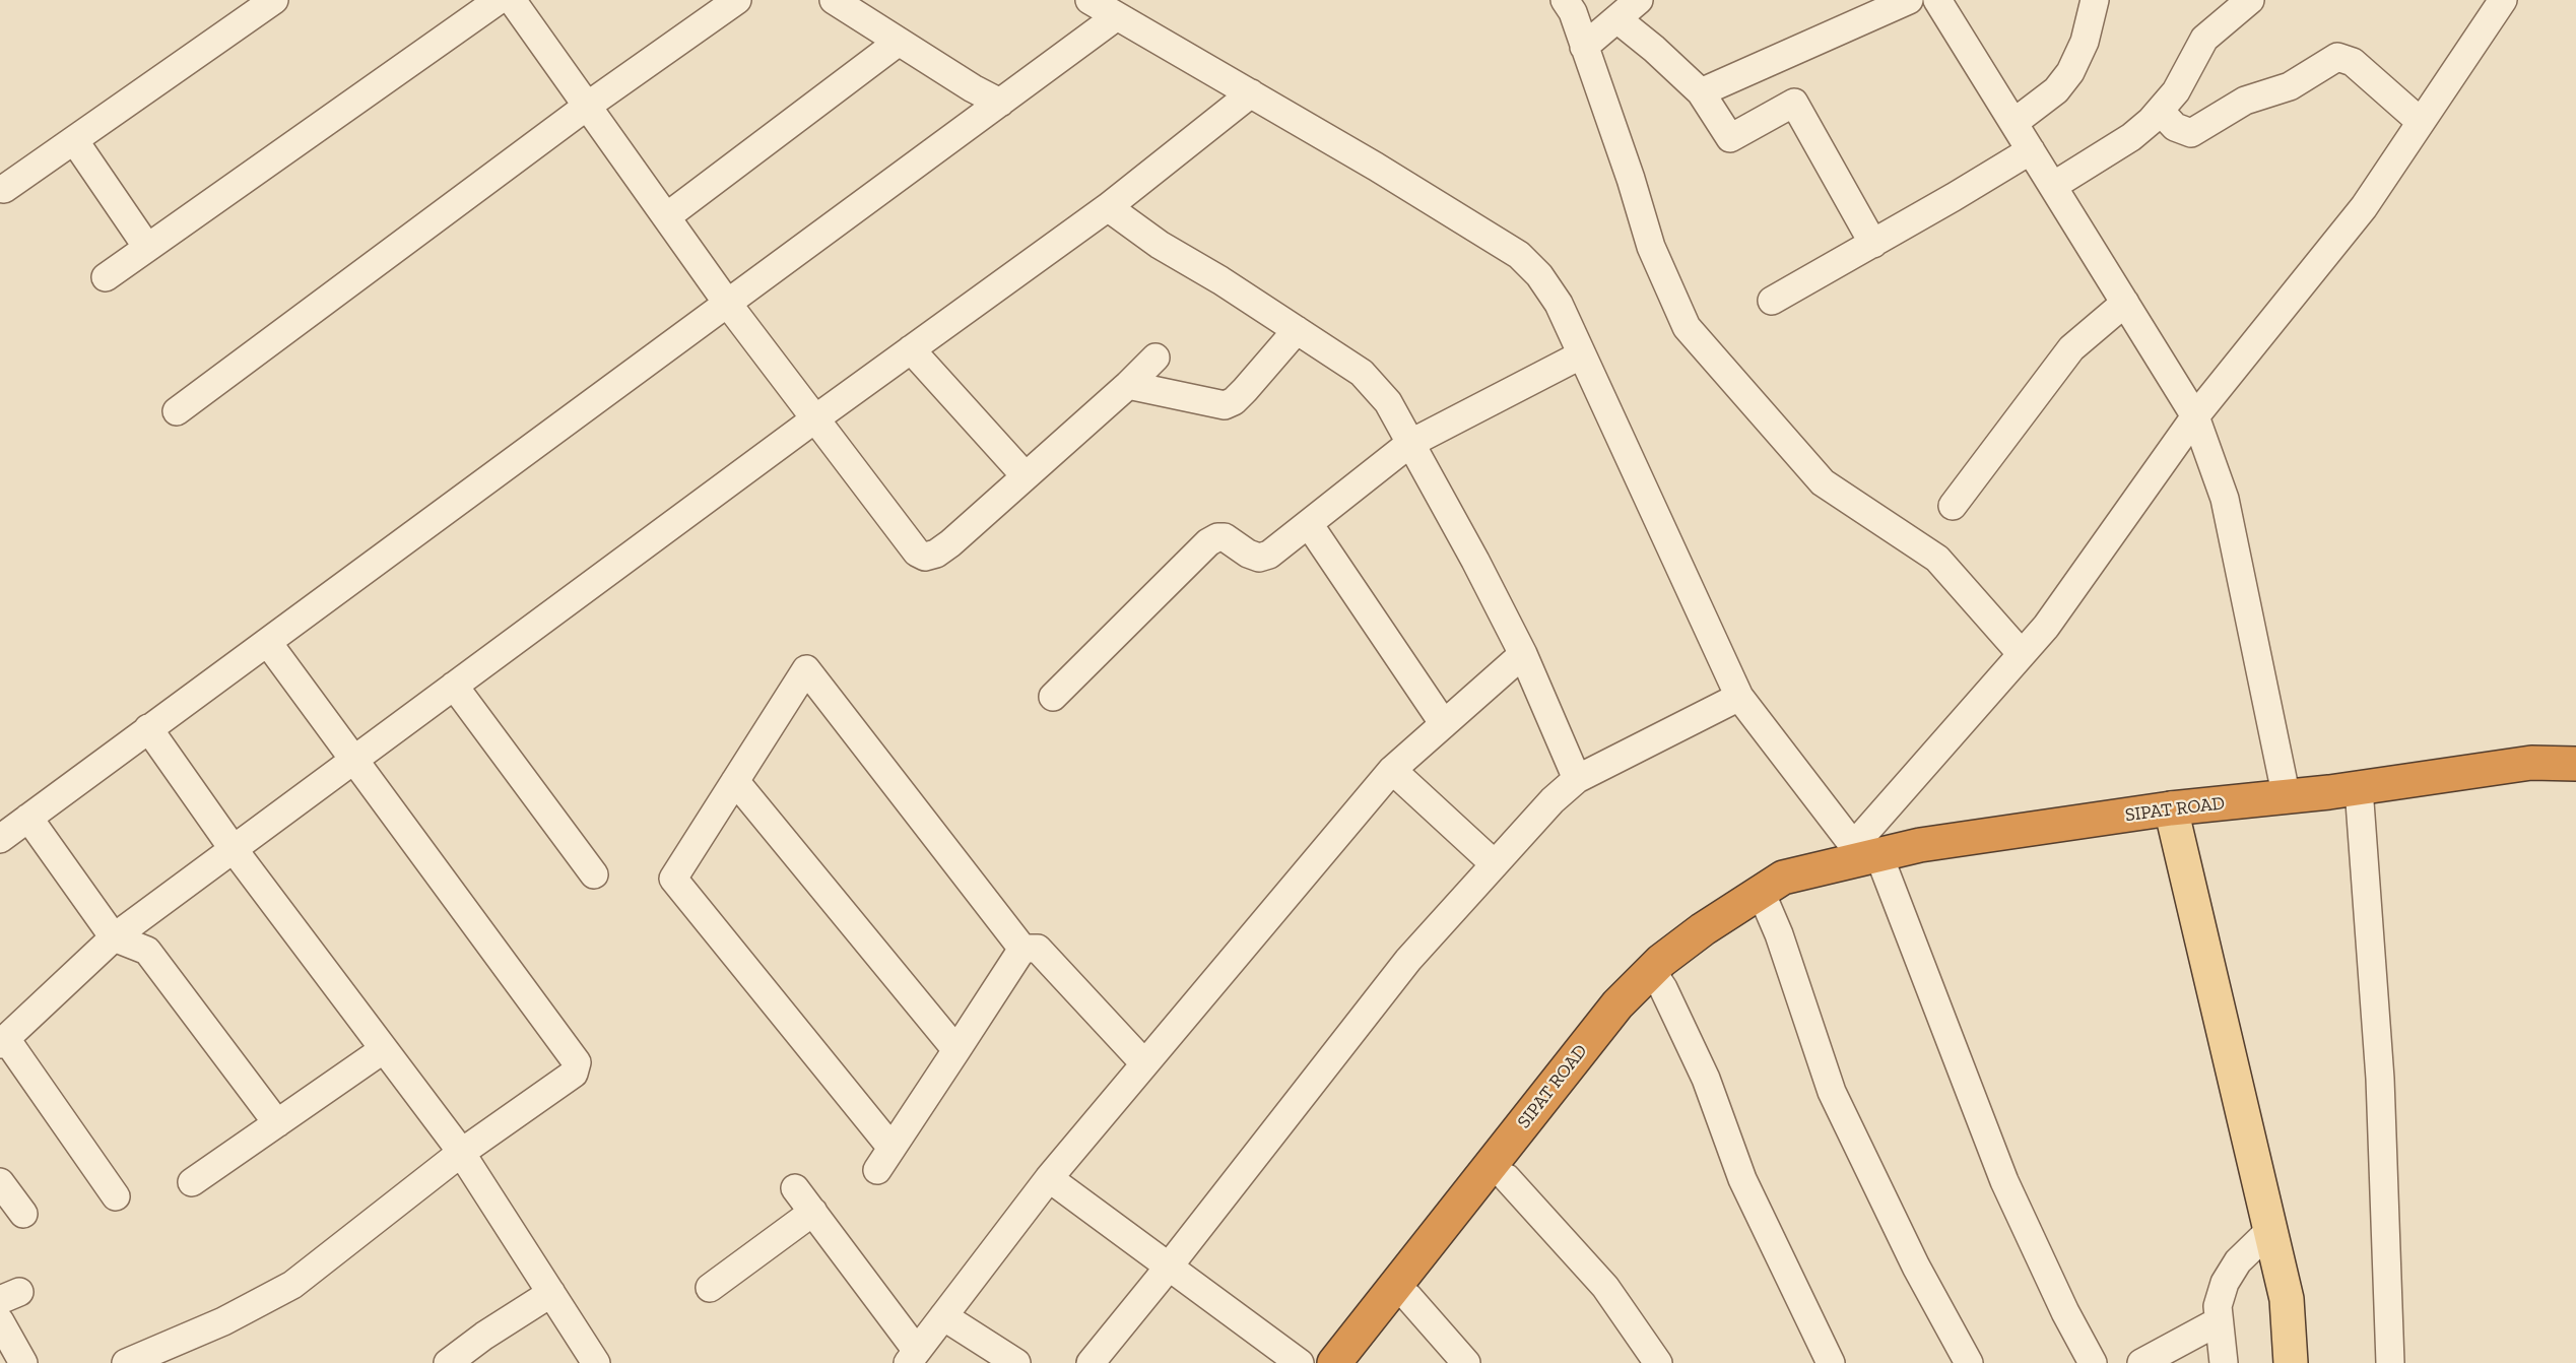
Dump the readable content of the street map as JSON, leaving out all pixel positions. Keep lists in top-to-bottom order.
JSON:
{
  "streets": {
    "highway": ["SIPAT ROAD"]
  }
}
